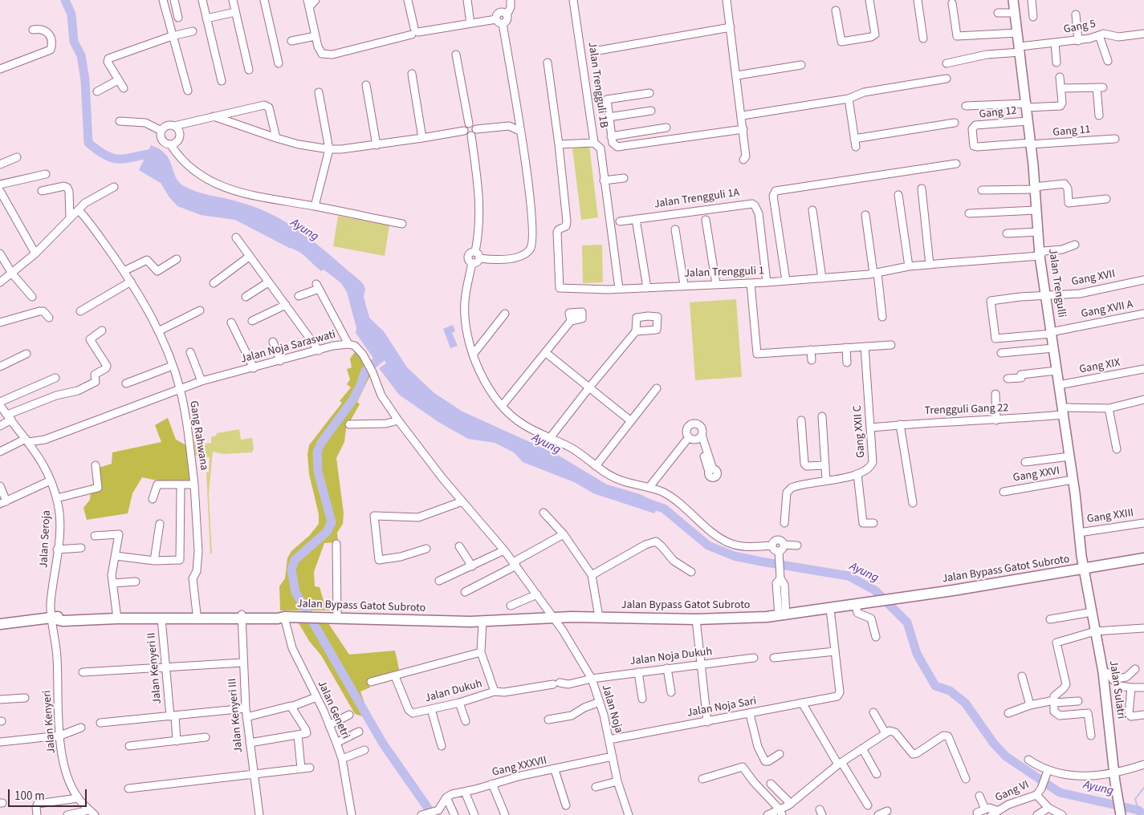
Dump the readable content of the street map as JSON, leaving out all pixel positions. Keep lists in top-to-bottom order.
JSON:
{
  "streets": {
    "highway": ["Jalan Bypass Gatot Subroto"],
    "main road": ["Jalan Trengulli", "Jalan Sulatri"],
    "street": [
      "Gang 5",
      "Jalan Trengguli 1B",
      "Gang 12",
      "Gang 11",
      "Jalan Trengguli 1A",
      "Jalan Trengguli 1",
      "Gang XVII",
      "Gang XVII A",
      "Jalan Noja Saraswati",
      "Gang XIX",
      "Trengguli Gang 22",
      "Gang XXII C",
      "Gang Rahwana",
      "Gang XXVI",
      "Gang XXIII",
      "Jalan Seroja",
      "Jalan Noja Dukuh",
      "Jalan Kenyeri II",
      "Jalan Dukuh",
      "Jalan Noja Sari",
      "Jalan Noja",
      "Jalan Genetri",
      "Jalan Kenyeri III",
      "Jalan Kenyeri",
      "Gang XXXVII",
      "Gang VI"
    ]
  },
  "crossings": [
    ["Gang 5", "Jalan Trengulli"],
    ["Jalan Trengguli 1B", "Jalan Trengguli 1"],
    ["Gang 12", "Gang 11"],
    ["Gang 12", "Jalan Trengulli"],
    ["Gang 11", "Jalan Trengulli"],
    ["Jalan Trengguli 1A", "Jalan Trengguli 1"],
    ["Jalan Trengguli 1", "Jalan Trengulli"],
    ["Gang XVII", "Jalan Trengulli"],
    ["Gang XVII", "Gang XVII A"],
    ["Jalan Trengulli", "Gang XVII A"],
    ["Jalan Trengulli", "Gang XIX"],
    ["Jalan Trengulli", "Trengguli Gang 22"],
    ["Jalan Trengulli", "Gang XXVI"],
    ["Jalan Trengulli", "Gang XXIII"],
    ["Jalan Trengulli", "Jalan Bypass Gatot Subroto"],
    ["Jalan Trengulli", "Jalan Sulatri"],
    ["Jalan Noja Saraswati", "Gang Rahwana"],
    ["Jalan Noja Saraswati", "Jalan Seroja"],
    ["Jalan Noja Saraswati", "Jalan Bypass Gatot Subroto"],
    ["Jalan Noja Saraswati", "Jalan Noja"],
    ["Trengguli Gang 22", "Gang XXII C"],
    ["Gang Rahwana", "Jalan Bypass Gatot Subroto"],
    ["Jalan Seroja", "Jalan Bypass Gatot Subroto"],
    ["Jalan Seroja", "Jalan Kenyeri"],
    ["Jalan Bypass Gatot Subroto", "Jalan Kenyeri II"],
    ["Jalan Bypass Gatot Subroto", "Jalan Sulatri"],
    ["Jalan Bypass Gatot Subroto", "Jalan Dukuh"],
    ["Jalan Bypass Gatot Subroto", "Jalan Noja"],
    ["Jalan Bypass Gatot Subroto", "Jalan Genetri"],
    ["Jalan Bypass Gatot Subroto", "Jalan Kenyeri III"],
    ["Jalan Bypass Gatot Subroto", "Jalan Kenyeri"],
    ["Jalan Noja Dukuh", "Jalan Dukuh"],
    ["Jalan Noja Dukuh", "Jalan Noja"],
    ["Jalan Kenyeri II", "Jalan Kenyeri III"],
    ["Jalan Noja Sari", "Jalan Noja"],
    ["Jalan Noja", "Gang XXXVII"]
  ],
  "water": ["Ayung"],
  "scale_bar": "100 m"
}
